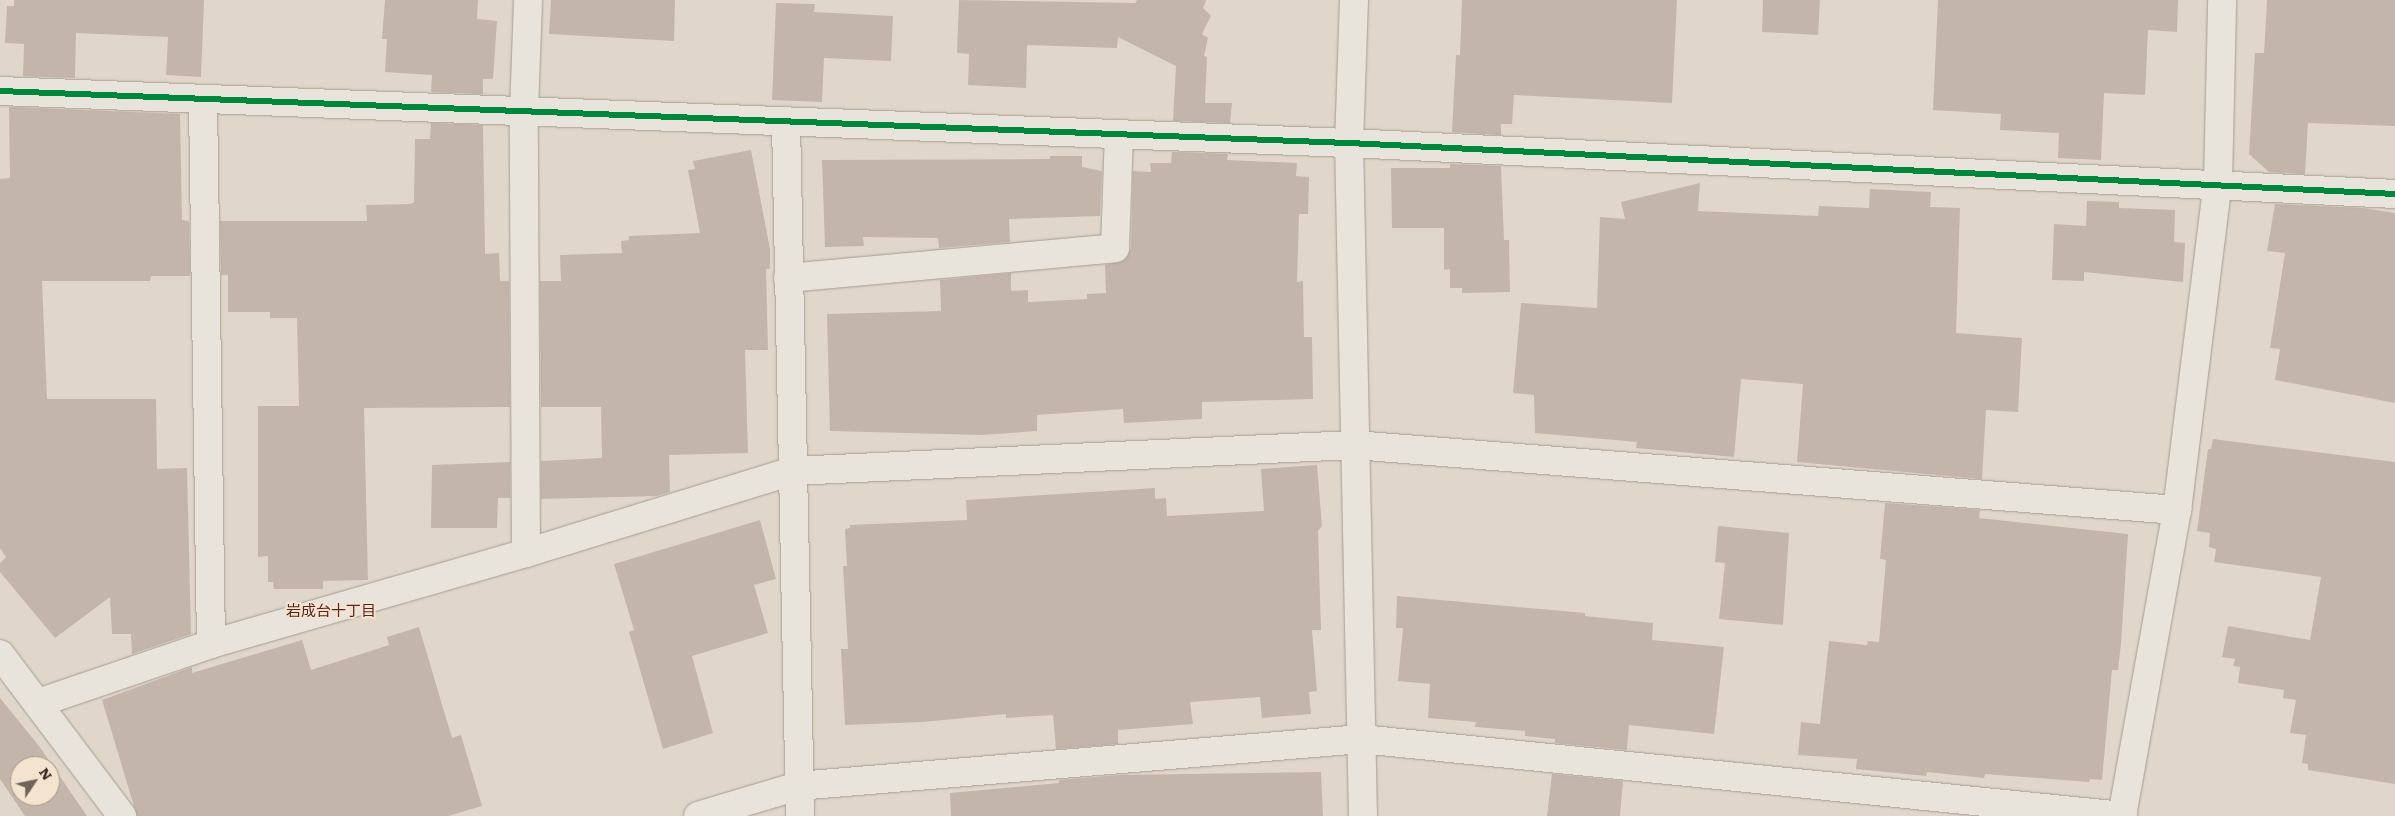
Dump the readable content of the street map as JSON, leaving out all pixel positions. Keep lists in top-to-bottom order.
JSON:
{
  "districts": ["岩成台十丁目"],
  "north": "top right"
}
